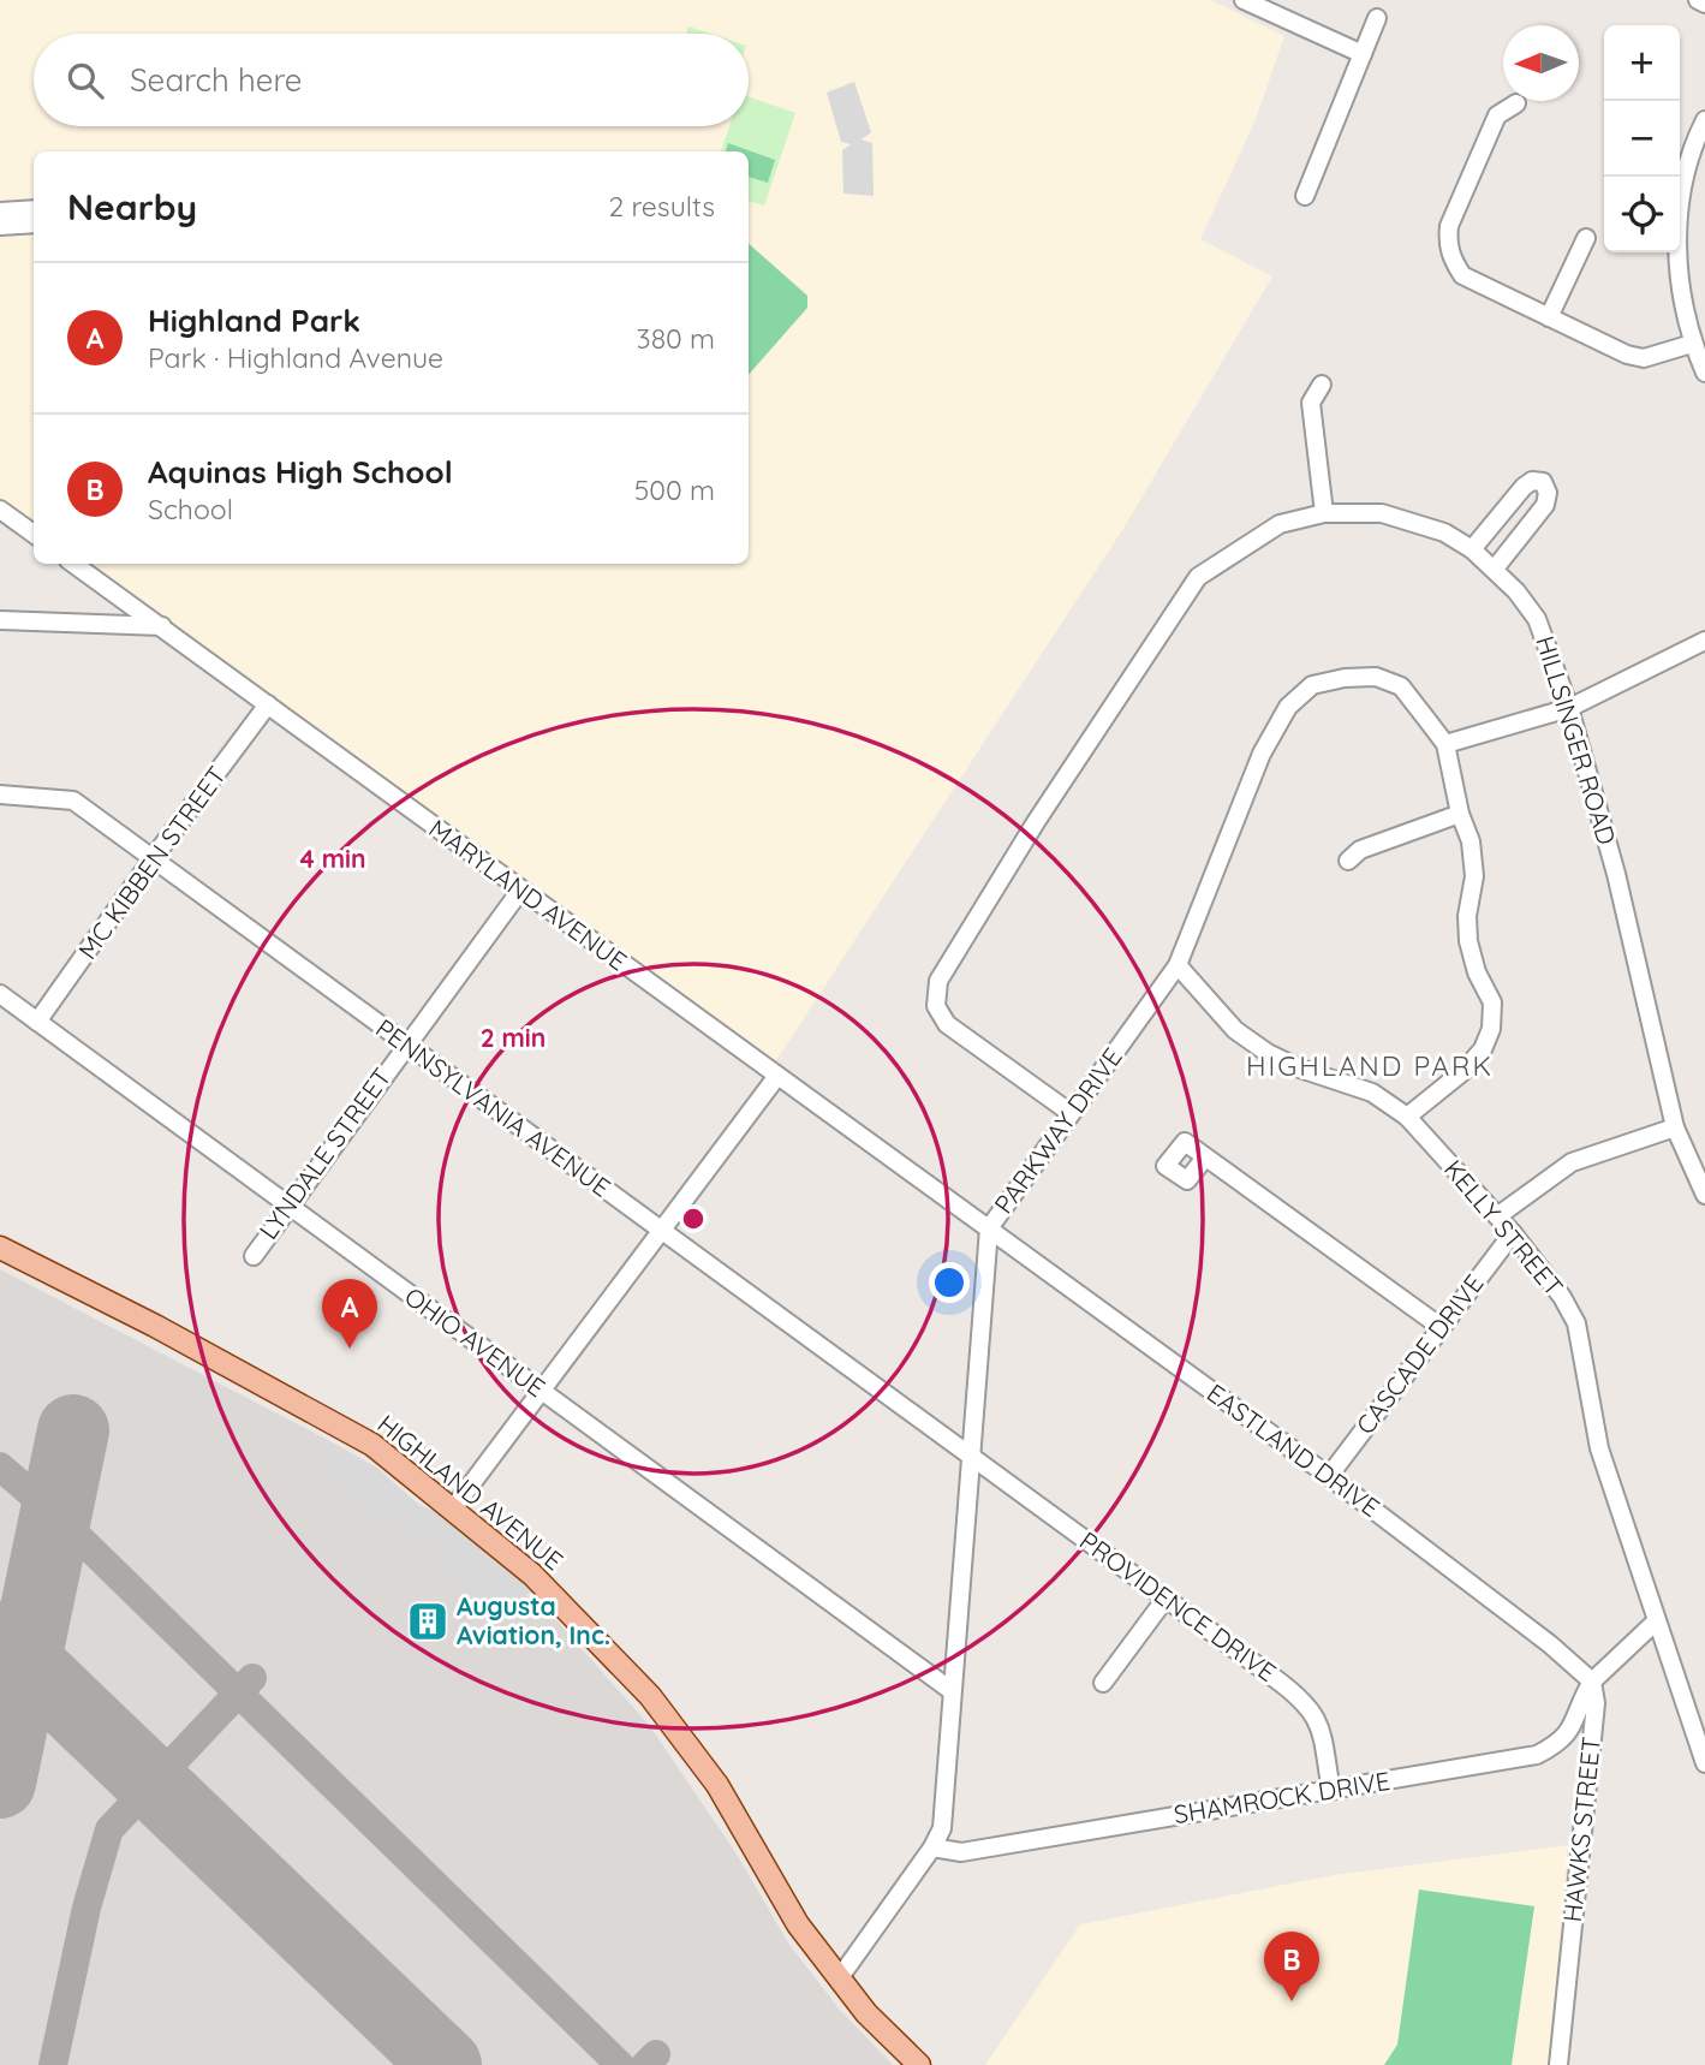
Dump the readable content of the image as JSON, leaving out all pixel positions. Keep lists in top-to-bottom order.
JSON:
{
  "streets": {
    "main road": ["HIGHLAND AVENUE"],
    "street": [
      "HILLSINGER ROAD",
      "MC KIBBEN STREET",
      "MARYLAND AVENUE",
      "PENNSYLVANIA AVENUE",
      "PARKWAY DRIVE",
      "LYNDALE STREET",
      "KELLY STREET",
      "OHIO AVENUE",
      "CASCADE DRIVE",
      "EASTLAND DRIVE",
      "PROVIDENCE DRIVE",
      "SHAMROCK DRIVE",
      "HAWKS STREET"
    ]
  },
  "crossings": [
    ["HILLSINGER ROAD", "PARKWAY DRIVE"],
    ["MC KIBBEN STREET", "MARYLAND AVENUE"],
    ["MC KIBBEN STREET", "PENNSYLVANIA AVENUE"],
    ["MC KIBBEN STREET", "OHIO AVENUE"],
    ["MARYLAND AVENUE", "PARKWAY DRIVE"],
    ["MARYLAND AVENUE", "LYNDALE STREET"],
    ["MARYLAND AVENUE", "EASTLAND DRIVE"],
    ["PENNSYLVANIA AVENUE", "PARKWAY DRIVE"],
    ["PENNSYLVANIA AVENUE", "LYNDALE STREET"],
    ["PENNSYLVANIA AVENUE", "PROVIDENCE DRIVE"],
    ["PARKWAY DRIVE", "KELLY STREET"],
    ["PARKWAY DRIVE", "OHIO AVENUE"],
    ["PARKWAY DRIVE", "EASTLAND DRIVE"],
    ["PARKWAY DRIVE", "HIGHLAND AVENUE"],
    ["PARKWAY DRIVE", "PROVIDENCE DRIVE"],
    ["PARKWAY DRIVE", "SHAMROCK DRIVE"],
    ["LYNDALE STREET", "OHIO AVENUE"],
    ["KELLY STREET", "CASCADE DRIVE"],
    ["CASCADE DRIVE", "EASTLAND DRIVE"],
    ["EASTLAND DRIVE", "HAWKS STREET"],
    ["PROVIDENCE DRIVE", "SHAMROCK DRIVE"]
  ],
  "districts": ["HIGHLAND PARK"],
  "places": {
    "building": ["Augusta Aviation, Inc."]
  },
  "north": "left",
  "page": {
    "map_buttons": ["+", "−"],
    "search": "Search here",
    "heading": ["Nearby", "2 results"],
    "list": [
      {
        "mark": "A",
        "name": "Highland Park",
        "note": "Park · Highland Avenue",
        "value": "380 m"
      },
      {
        "mark": "B",
        "name": "Aquinas High School",
        "note": "School",
        "value": "500 m"
      }
    ],
    "pins": ["A", "B"]
  },
  "rings": ["4 min", "2 min"]
}
